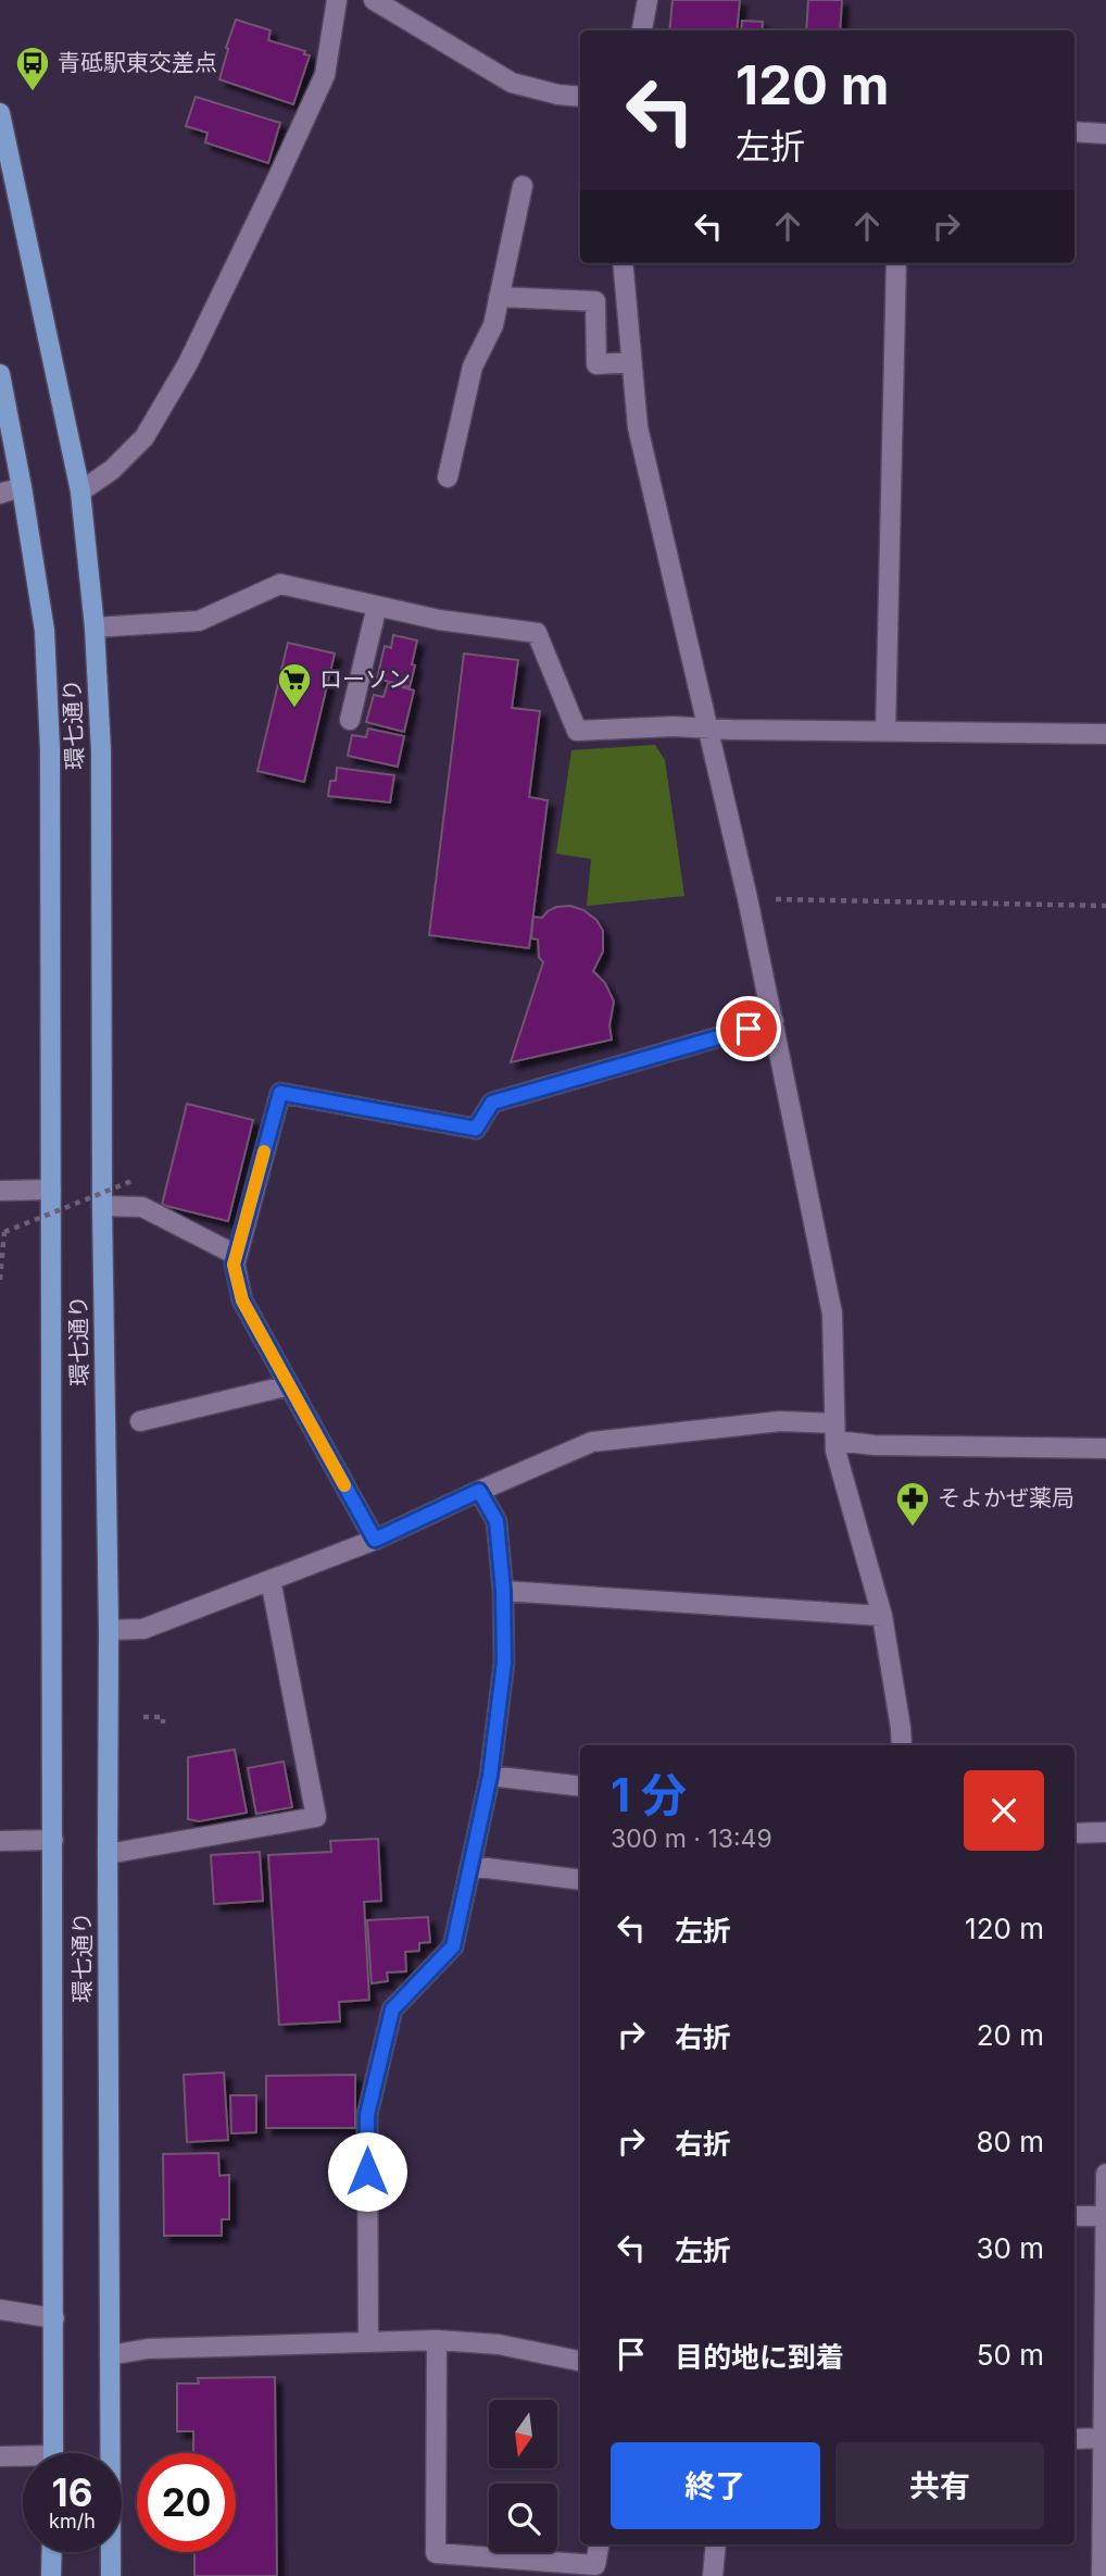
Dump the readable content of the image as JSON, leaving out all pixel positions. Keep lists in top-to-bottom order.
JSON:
{
  "streets": {
    "main road": ["環七通り"]
  },
  "places": {
    "bus stop": ["青砥駅東交差点"],
    "supermarket": ["ローソン"],
    "pharmacy": ["そよかぜ薬局"]
  },
  "north": "bottom",
  "page": {
    "turn": ["120 m", "左折"],
    "heading": ["1 分", "300 m · 13:49"],
    "list": [
      {
        "name": "左折",
        "value": "120 m"
      },
      {
        "name": "右折",
        "value": "20 m"
      },
      {
        "name": "右折",
        "value": "80 m"
      },
      {
        "name": "左折",
        "value": "30 m"
      },
      {
        "name": "目的地に到着",
        "value": "50 m"
      }
    ],
    "buttons": ["終了", "共有"],
    "speed": "16 km/h",
    "limit": "20"
  }
}
